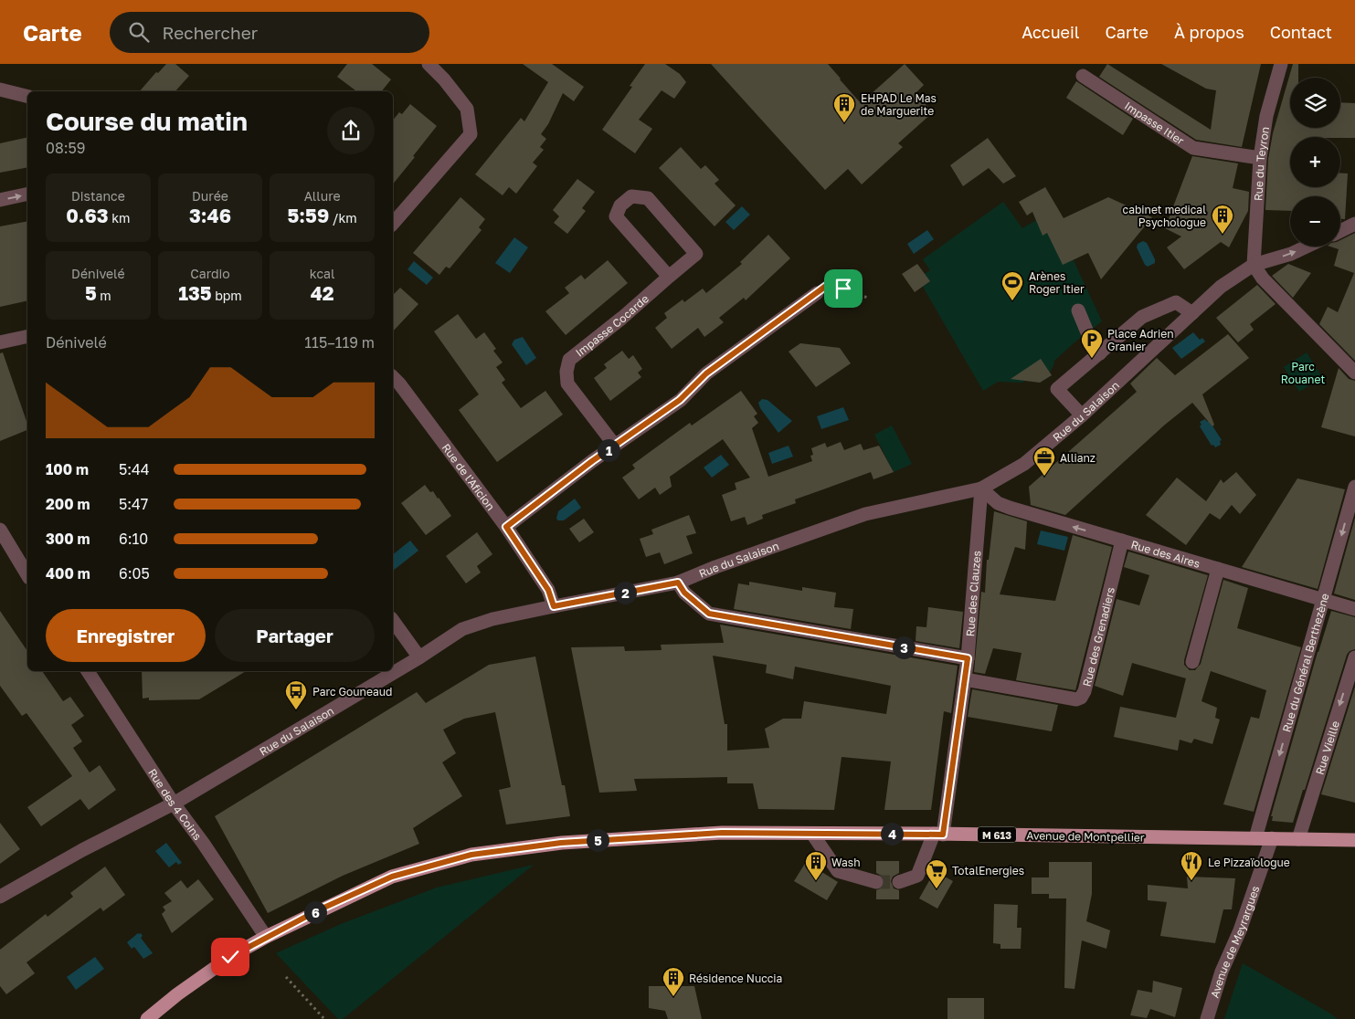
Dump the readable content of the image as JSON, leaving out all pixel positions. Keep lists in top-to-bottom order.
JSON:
{
  "streets": {
    "main road": ["M 613", "Avenue de Montpellier"],
    "street": [
      "Impasse Itier",
      "Rue du Teyron",
      "Impasse Cocarde",
      "Rue du Salaison",
      "Rue de l'Aficion",
      "Rue des Aires",
      "Rue des Clauzes",
      "Rue des Grenadiers",
      "Rue du Général Berthezène",
      "Rue Vieille",
      "Rue des 4 Coins",
      "Avenue de Meyrargues"
    ]
  },
  "crossings": [
    ["Impasse Itier", "Rue du Teyron"],
    ["Rue du Teyron", "Rue du Salaison"],
    ["Rue du Salaison", "Rue de l'Aficion"],
    ["Rue du Salaison", "Rue des Aires"],
    ["Rue du Salaison", "Rue des Clauzes"],
    ["Rue du Salaison", "Rue des 4 Coins"],
    ["Rue des Aires", "Rue des Clauzes"],
    ["Rue des Aires", "Rue des Grenadiers"],
    ["Rue des Aires", "Rue du Général Berthezène"],
    ["Rue des Clauzes", "Rue des Grenadiers"],
    ["Rue des Clauzes", "Avenue de Montpellier"],
    ["Rue du Général Berthezène", "Avenue de Montpellier"],
    ["Rue Vieille", "M 613"],
    ["Rue des 4 Coins", "Avenue de Montpellier"],
    ["M 613", "Avenue de Montpellier"],
    ["M 613", "Avenue de Meyrargues"],
    ["Avenue de Montpellier", "Avenue de Meyrargues"]
  ],
  "one_way": ["Rue des Aires", "Rue du Général Berthezène", "Rue Vieille"],
  "parks": ["Parc Rouanet"],
  "places": {
    "building": [
      "EHPAD Le Mas de Marguerite",
      "cabinet medical Psychologue",
      "Wash",
      "Résidence Nuccia"
    ],
    "sports": ["Arènes Roger Itier"],
    "parking": ["Place Adrien Granier"],
    "office": ["Allianz"],
    "bus stop": ["Parc Gouneaud"],
    "restaurant": ["Le Pizzaïologue"],
    "supermarket": ["TotalEnergies"]
  },
  "page": {
    "header": "Carte",
    "search": "Rechercher",
    "nav": [
      "Accueil",
      "Carte",
      "À propos",
      "Contact"
    ],
    "map_buttons": ["+", "−"],
    "heading": ["Course du matin", "08:59"],
    "stats": [
      ["Distance", "0.63 km"],
      ["Durée", "3:46"],
      ["Allure", "5:59 /km"],
      ["Dénivelé", "5 m"],
      ["Cardio", "135 bpm"],
      ["kcal", "42"]
    ],
    "chart": ["Dénivelé", "115–119 m"],
    "pins": [
      "1",
      "2",
      "3",
      "4",
      "5",
      "6"
    ],
    "list": [
      {
        "name": "100 m",
        "note": "5:44"
      },
      {
        "name": "200 m",
        "note": "5:47"
      },
      {
        "name": "300 m",
        "note": "6:10"
      },
      {
        "name": "400 m",
        "note": "6:05"
      }
    ],
    "buttons": ["Enregistrer", "Partager"]
  }
}
